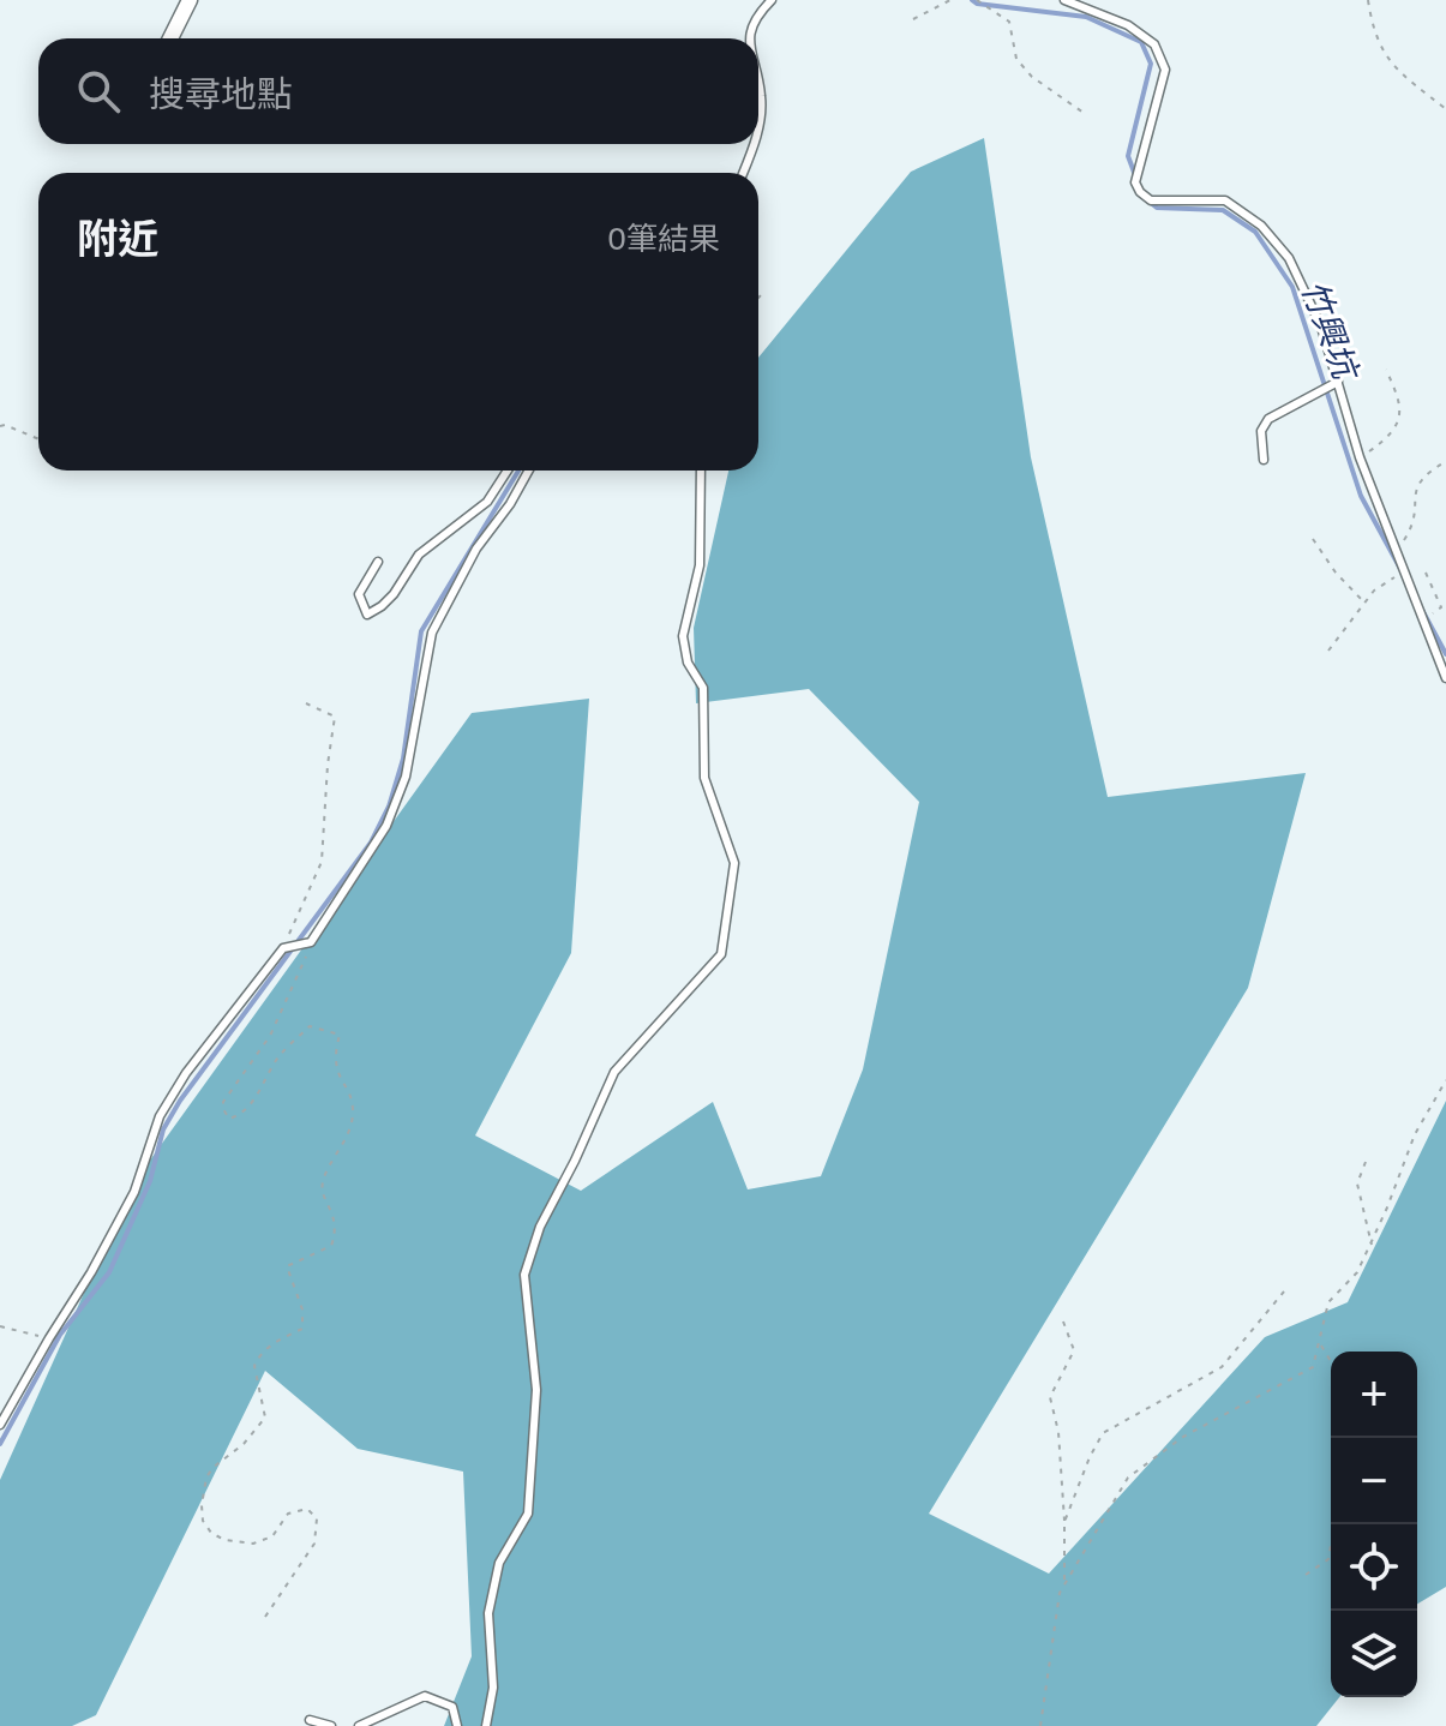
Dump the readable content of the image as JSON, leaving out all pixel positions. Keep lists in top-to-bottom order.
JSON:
{
  "water": ["竹興坑"],
  "page": {
    "search": "搜尋地點",
    "heading": ["附近", "0筆結果"],
    "map_buttons": ["+", "−"]
  }
}
